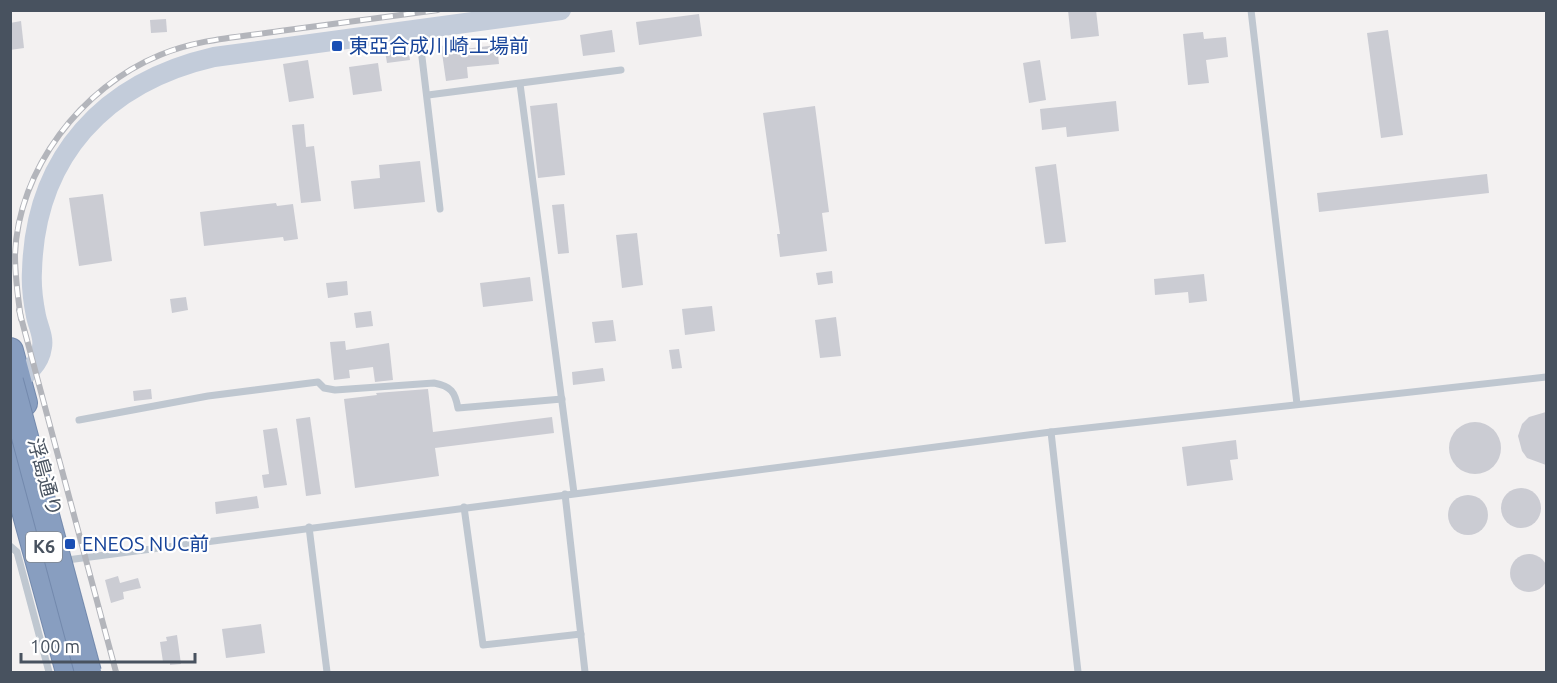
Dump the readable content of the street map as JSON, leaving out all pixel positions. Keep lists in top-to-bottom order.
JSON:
{
  "streets": {
    "highway": ["浮島通り", "K6"]
  },
  "crossings": [
    ["浮島通り", "K6"]
  ],
  "places": {
    "transit": ["東亞合成川崎工場前", "ENEOS NUC前"]
  },
  "scale_bar": "100 m"
}
